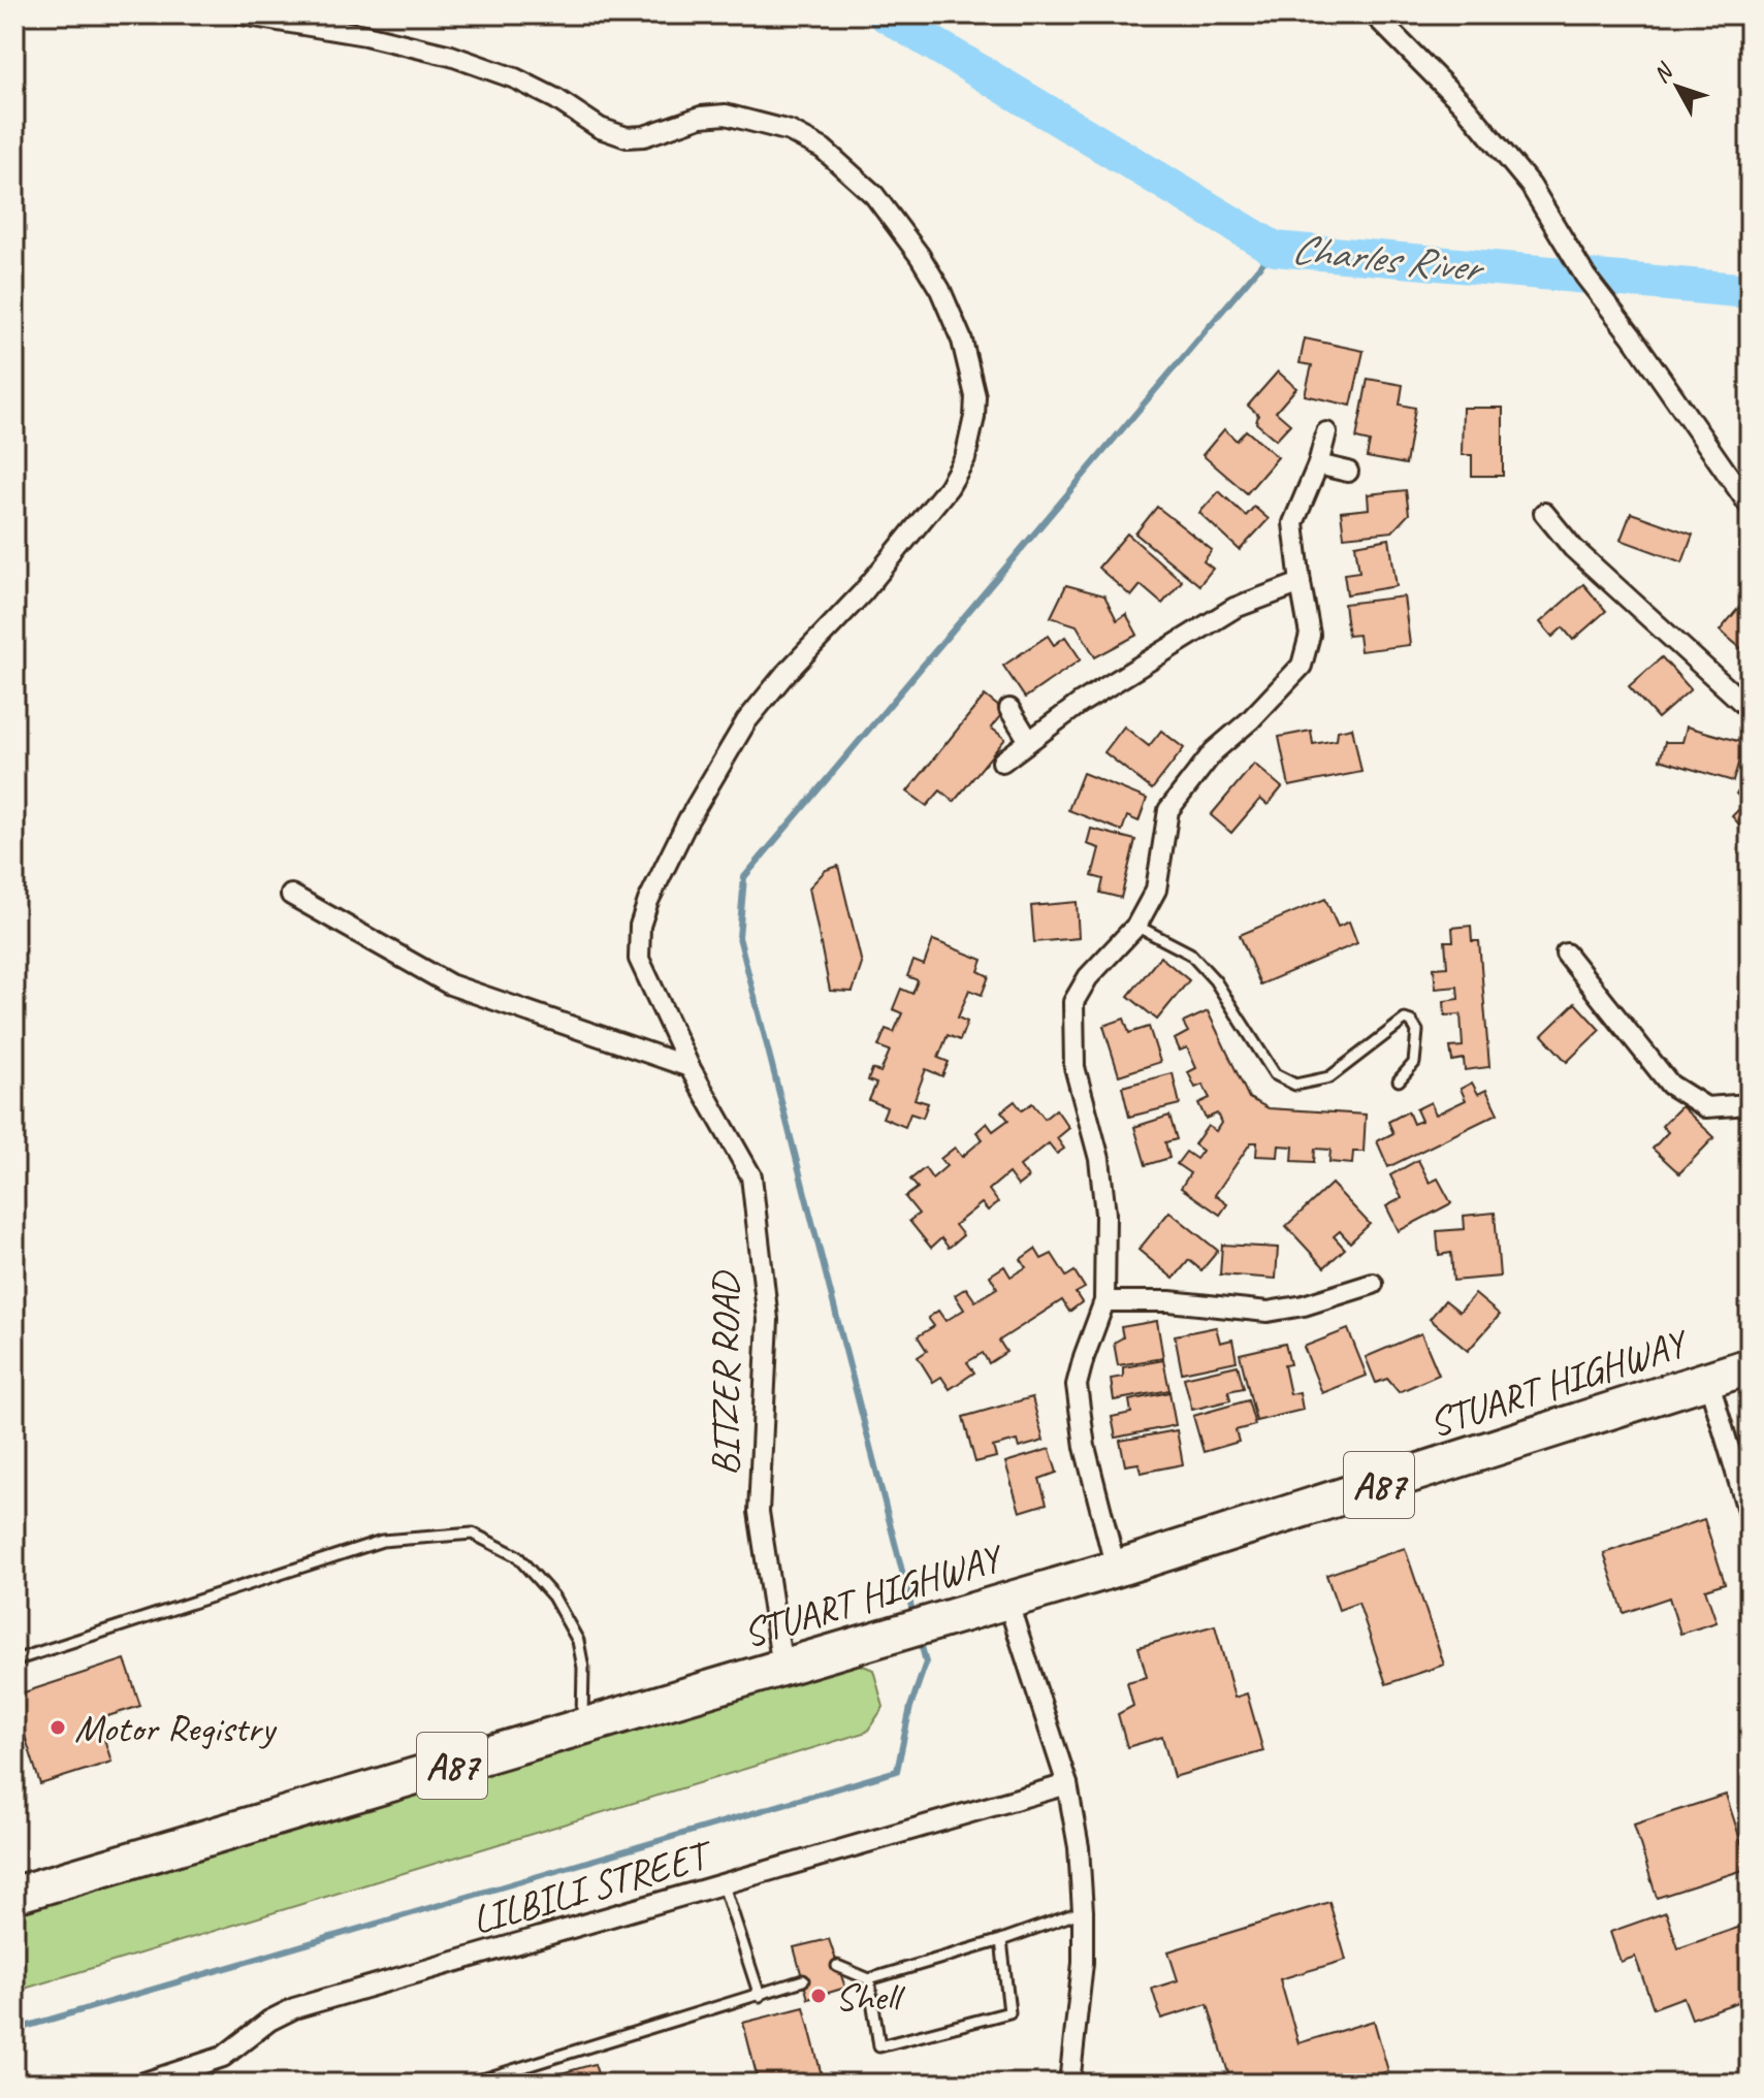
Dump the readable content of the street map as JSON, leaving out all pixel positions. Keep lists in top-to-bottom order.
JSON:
{
  "streets": {
    "highway": ["STUART HIGHWAY", "A87"],
    "street": ["BITZER ROAD", "LILBILI STREET"]
  },
  "crossings": [
    ["BITZER ROAD", "STUART HIGHWAY"]
  ],
  "water": ["Charles River"],
  "places": ["Motor Registry", "Shell"],
  "north": "top left"
}
